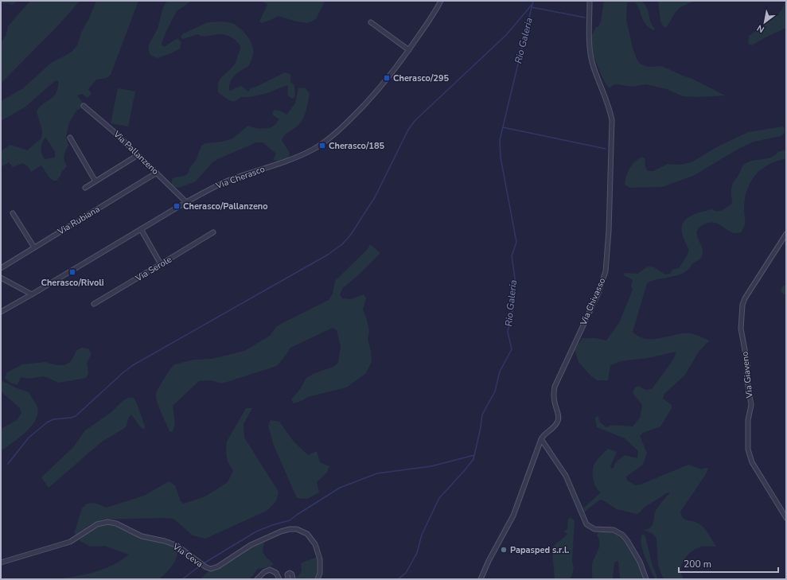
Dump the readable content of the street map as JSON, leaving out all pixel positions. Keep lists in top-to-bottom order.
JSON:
{
  "streets": {
    "street": [
      "Via Pallanzeno",
      "Via Cherasco",
      "Via Rubiana",
      "Via Serole",
      "Via Chivasso",
      "Via Giaveno",
      "Via Ceva"
    ]
  },
  "crossings": [
    ["Via Pallanzeno", "Via Cherasco"],
    ["Via Pallanzeno", "Via Rubiana"]
  ],
  "water": ["Rio Galeria"],
  "places": {
    "transit": [
      "Cherasco/295",
      "Cherasco/185",
      "Cherasco/Pallanzeno",
      "Cherasco/Rivoli"
    ],
    "other": ["Papasped s.r.l."]
  },
  "scale_bar": "200 m",
  "north": "bottom left"
}
